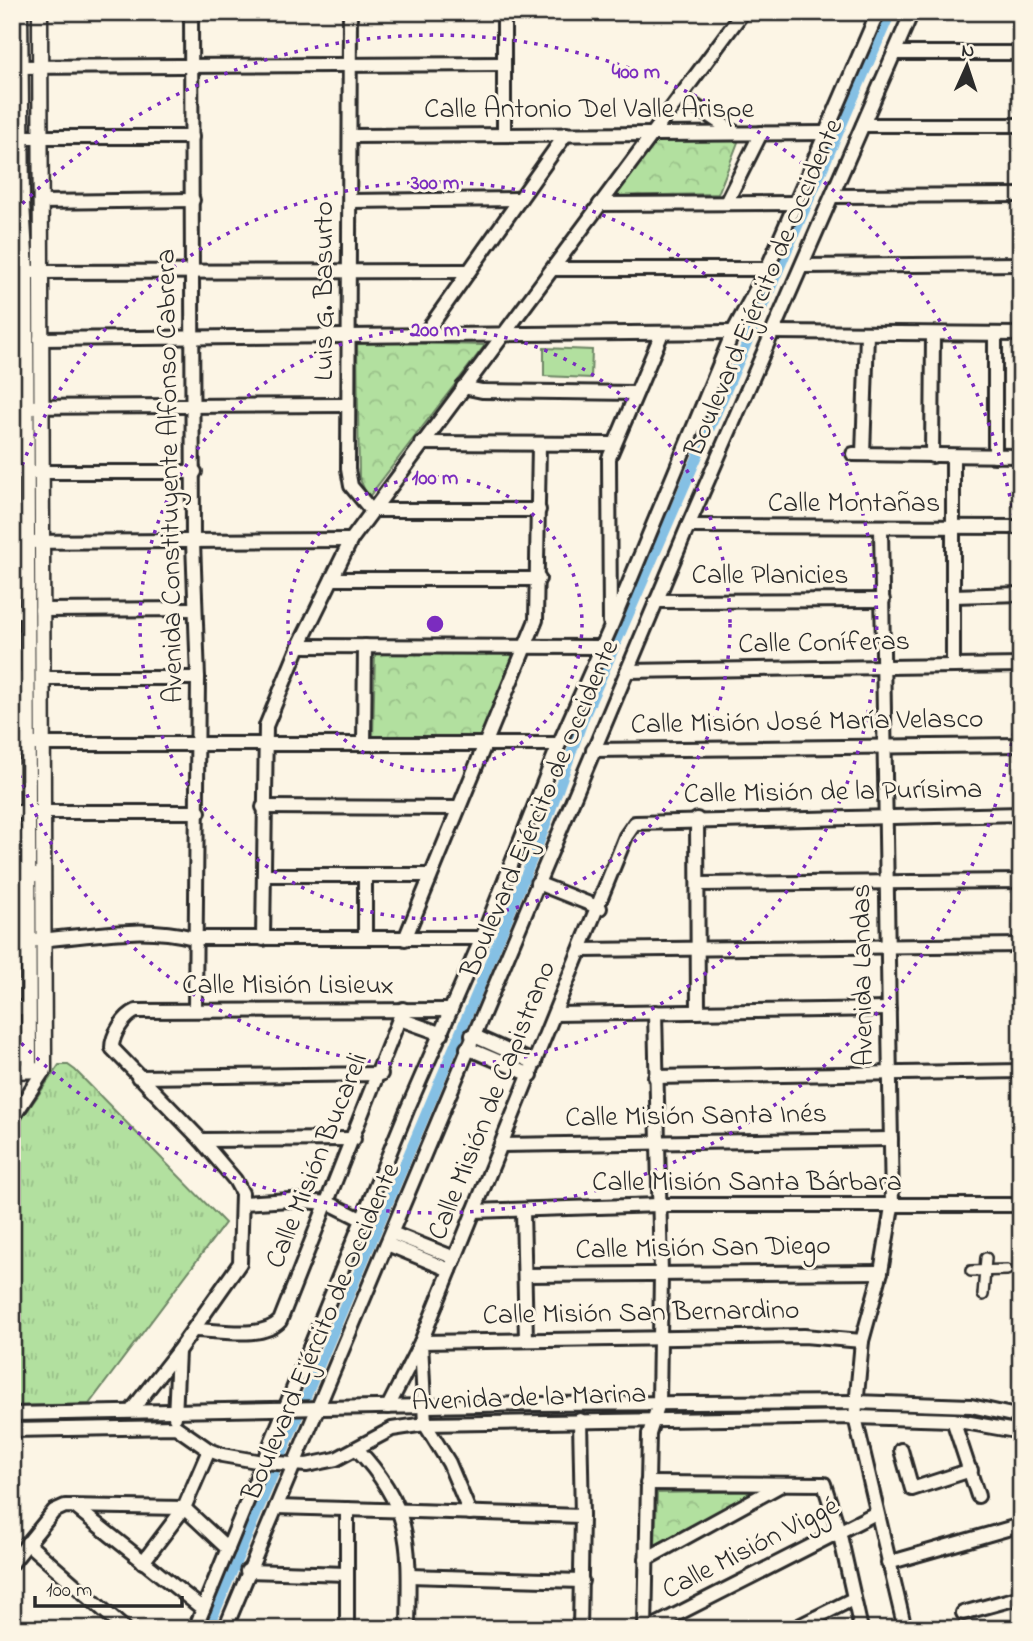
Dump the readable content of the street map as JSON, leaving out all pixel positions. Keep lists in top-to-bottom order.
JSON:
{
  "streets": {
    "street": [
      "Calle Antonio Del Valle Arispe",
      "Boulevard Ejército de Occidente",
      "Luis G. Basurto",
      "Avenida Constituyente Alfonso Cabrera",
      "Calle Montañas",
      "Calle Planicies",
      "Calle Coníferas",
      "Calle Misión José María Velasco",
      "Calle Misión de la Purísima",
      "Avenida Landas",
      "Calle Misión Lisieux",
      "Calle Misión de Capistrano",
      "Calle Misión Santa Inés",
      "Calle Misión Bucareli",
      "Calle Misión Santa Bárbara",
      "Calle Misión San Diego",
      "Calle Misión San Bernardino",
      "Avenida de la Marina",
      "Calle Misión Viggé"
    ]
  },
  "crossings": [
    ["Calle Antonio Del Valle Arispe", "Boulevard Ejército de Occidente"],
    ["Calle Antonio Del Valle Arispe", "Luis G. Basurto"],
    ["Boulevard Ejército de Occidente", "Calle Montañas"],
    ["Boulevard Ejército de Occidente", "Calle Planicies"],
    ["Boulevard Ejército de Occidente", "Calle Coníferas"],
    ["Boulevard Ejército de Occidente", "Calle Misión José María Velasco"],
    ["Boulevard Ejército de Occidente", "Calle Misión Lisieux"],
    ["Boulevard Ejército de Occidente", "Avenida de la Marina"],
    ["Avenida Constituyente Alfonso Cabrera", "Calle Misión Lisieux"],
    ["Calle Montañas", "Avenida Landas"],
    ["Calle Planicies", "Avenida Landas"],
    ["Calle Coníferas", "Avenida Landas"],
    ["Calle Misión José María Velasco", "Avenida Landas"],
    ["Calle Misión de la Purísima", "Avenida Landas"],
    ["Calle Misión de la Purísima", "Calle Misión de Capistrano"],
    ["Avenida Landas", "Calle Misión Santa Inés"],
    ["Avenida Landas", "Calle Misión Santa Bárbara"],
    ["Avenida Landas", "Calle Misión San Diego"],
    ["Avenida Landas", "Calle Misión San Bernardino"],
    ["Avenida Landas", "Avenida de la Marina"],
    ["Avenida Landas", "Calle Misión Viggé"],
    ["Calle Misión Lisieux", "Calle Misión Bucareli"],
    ["Calle Misión de Capistrano", "Calle Misión Santa Inés"],
    ["Calle Misión de Capistrano", "Calle Misión Santa Bárbara"],
    ["Calle Misión de Capistrano", "Calle Misión San Bernardino"],
    ["Calle Misión de Capistrano", "Avenida de la Marina"]
  ],
  "scale_bar": "100 m",
  "north": "top",
  "rings": [
    "400 m",
    "300 m",
    "200 m",
    "100 m"
  ]
}
